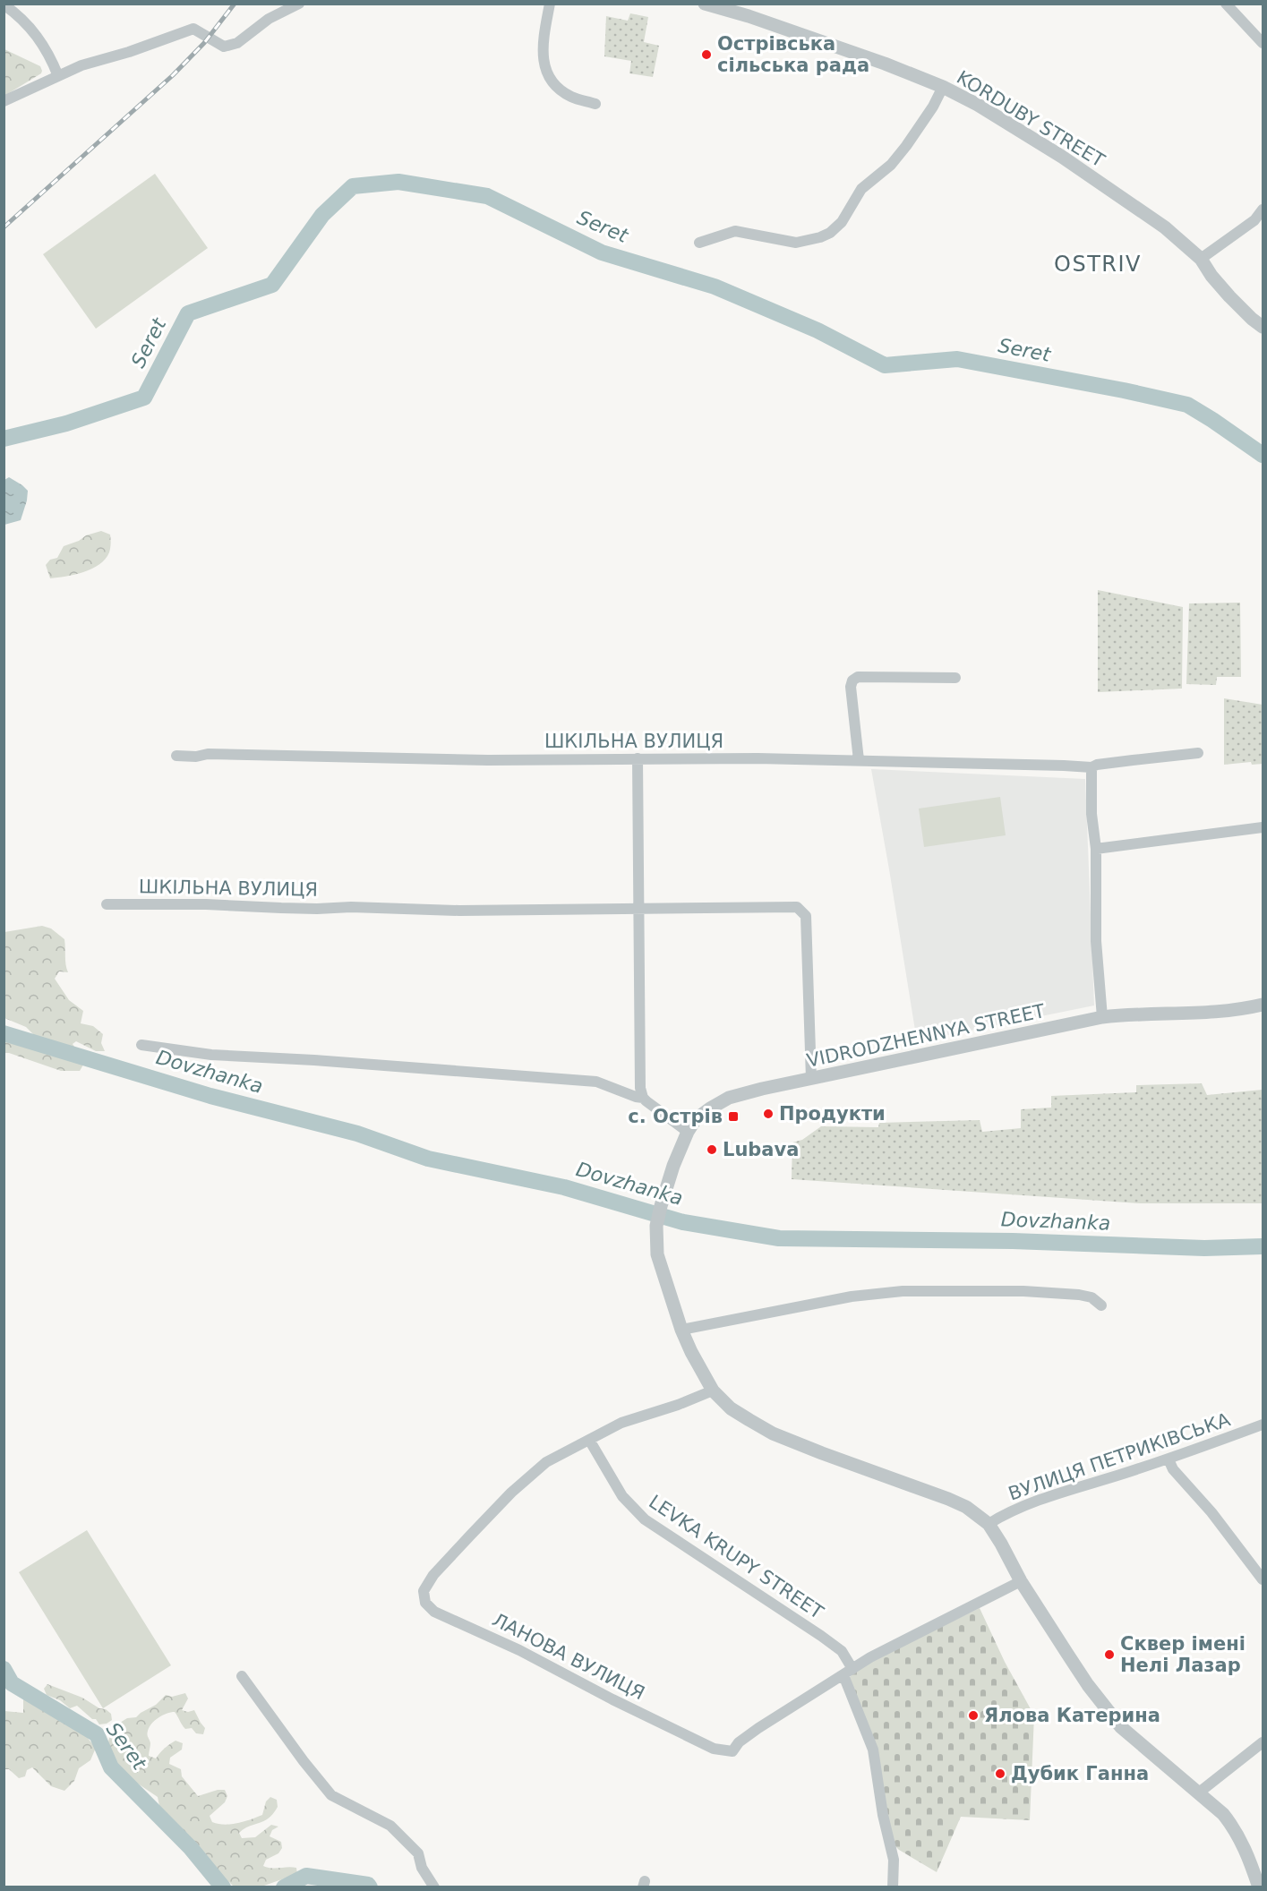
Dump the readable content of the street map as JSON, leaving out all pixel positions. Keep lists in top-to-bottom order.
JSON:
{
  "streets": {
    "street": [
      "KORDUBY STREET",
      "ШКІЛЬНА ВУЛИЦЯ",
      "VIDRODZHENNYA STREET",
      "ВУЛИЦЯ ПЕТРИКІВСЬКА",
      "LEVKA KRUPY STREET",
      "ЛАНОВА ВУЛИЦЯ"
    ]
  },
  "crossings": [
    ["ШКІЛЬНА ВУЛИЦЯ", "VIDRODZHENNYA STREET"],
    ["VIDRODZHENNYA STREET", "ВУЛИЦЯ ПЕТРИКІВСЬКА"],
    ["VIDRODZHENNYA STREET", "ЛАНОВА ВУЛИЦЯ"],
    ["LEVKA KRUPY STREET", "ЛАНОВА ВУЛИЦЯ"]
  ],
  "districts": ["OSTRIV"],
  "water": ["Seret", "Dovzhanka"],
  "places": {
    "other": [
      "Острівська сільська рада",
      "Продукти",
      "Lubava",
      "Сквер імені Нелі Лазар",
      "Ялова Катерина",
      "Дубик Ганна"
    ],
    "transit": ["с. Острів"]
  }
}
